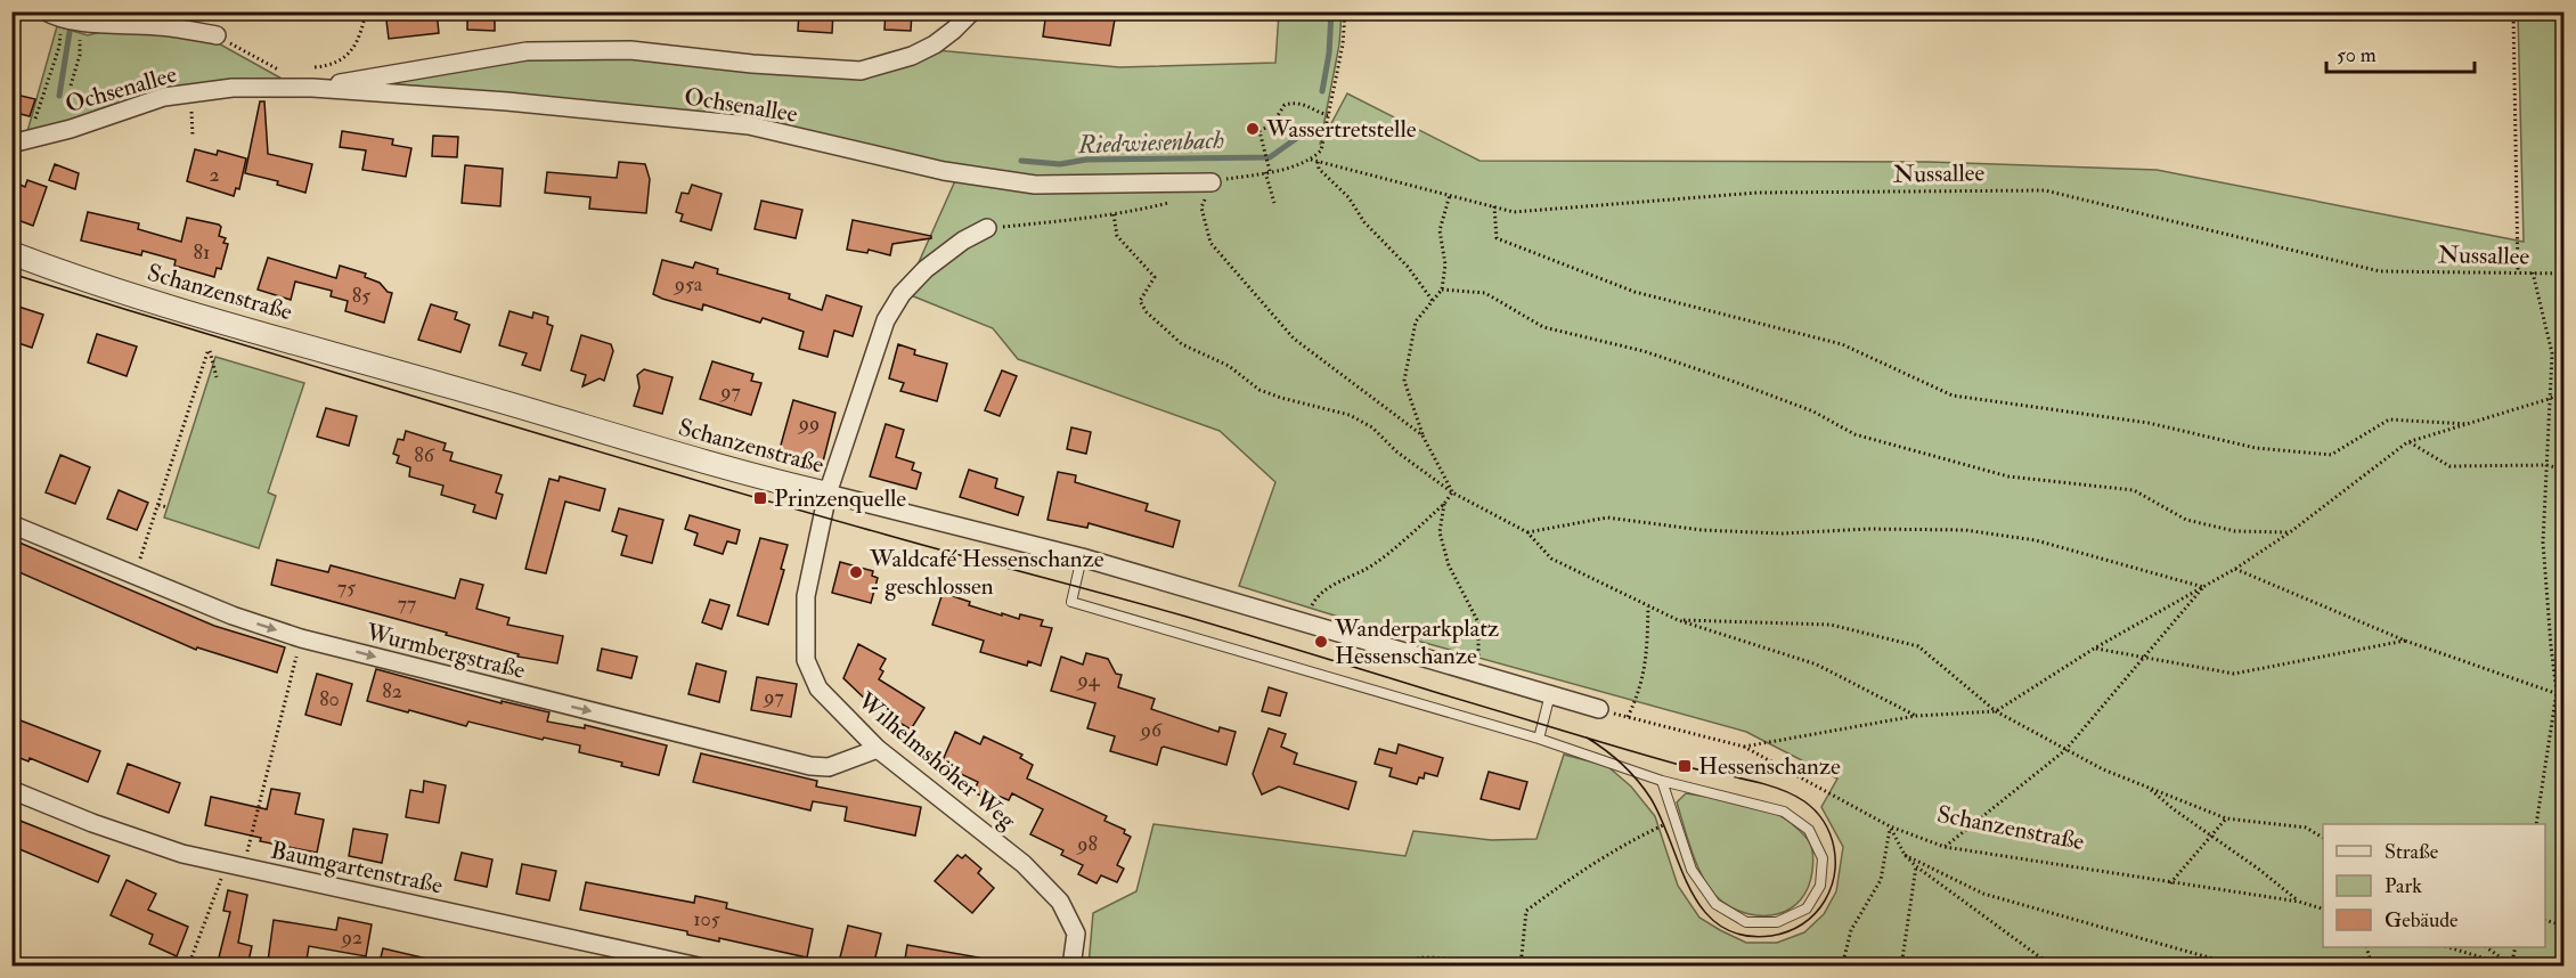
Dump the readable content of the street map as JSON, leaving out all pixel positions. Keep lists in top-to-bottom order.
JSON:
{
  "streets": {
    "street": [
      "Ochsenallee",
      "Schanzenstraße",
      "Wurmbergstraße",
      "Wilhelmshöher Weg",
      "Baumgartenstraße"
    ],
    "path": ["Nussallee"]
  },
  "crossings": [
    ["Schanzenstraße", "Wilhelmshöher Weg"],
    ["Wurmbergstraße", "Wilhelmshöher Weg"]
  ],
  "one_way": ["Wurmbergstraße"],
  "water": ["Riedwiesenbach"],
  "places": {
    "other": ["Wassertretstelle", "Waldcafé Hessenschanze - geschlossen", "Wanderparkplatz Hessenschanze"],
    "transit": ["Prinzenquelle", "Hessenschanze"]
  },
  "house_numbers": [
    "2",
    "81",
    "95a",
    "85",
    "97",
    "99",
    "86",
    "75",
    "77",
    "94",
    "82",
    "97",
    "80",
    "96",
    "98",
    "105",
    "92"
  ],
  "legend": ["Straße", "Park", "Gebäude"],
  "scale_bar": "50 m"
}
